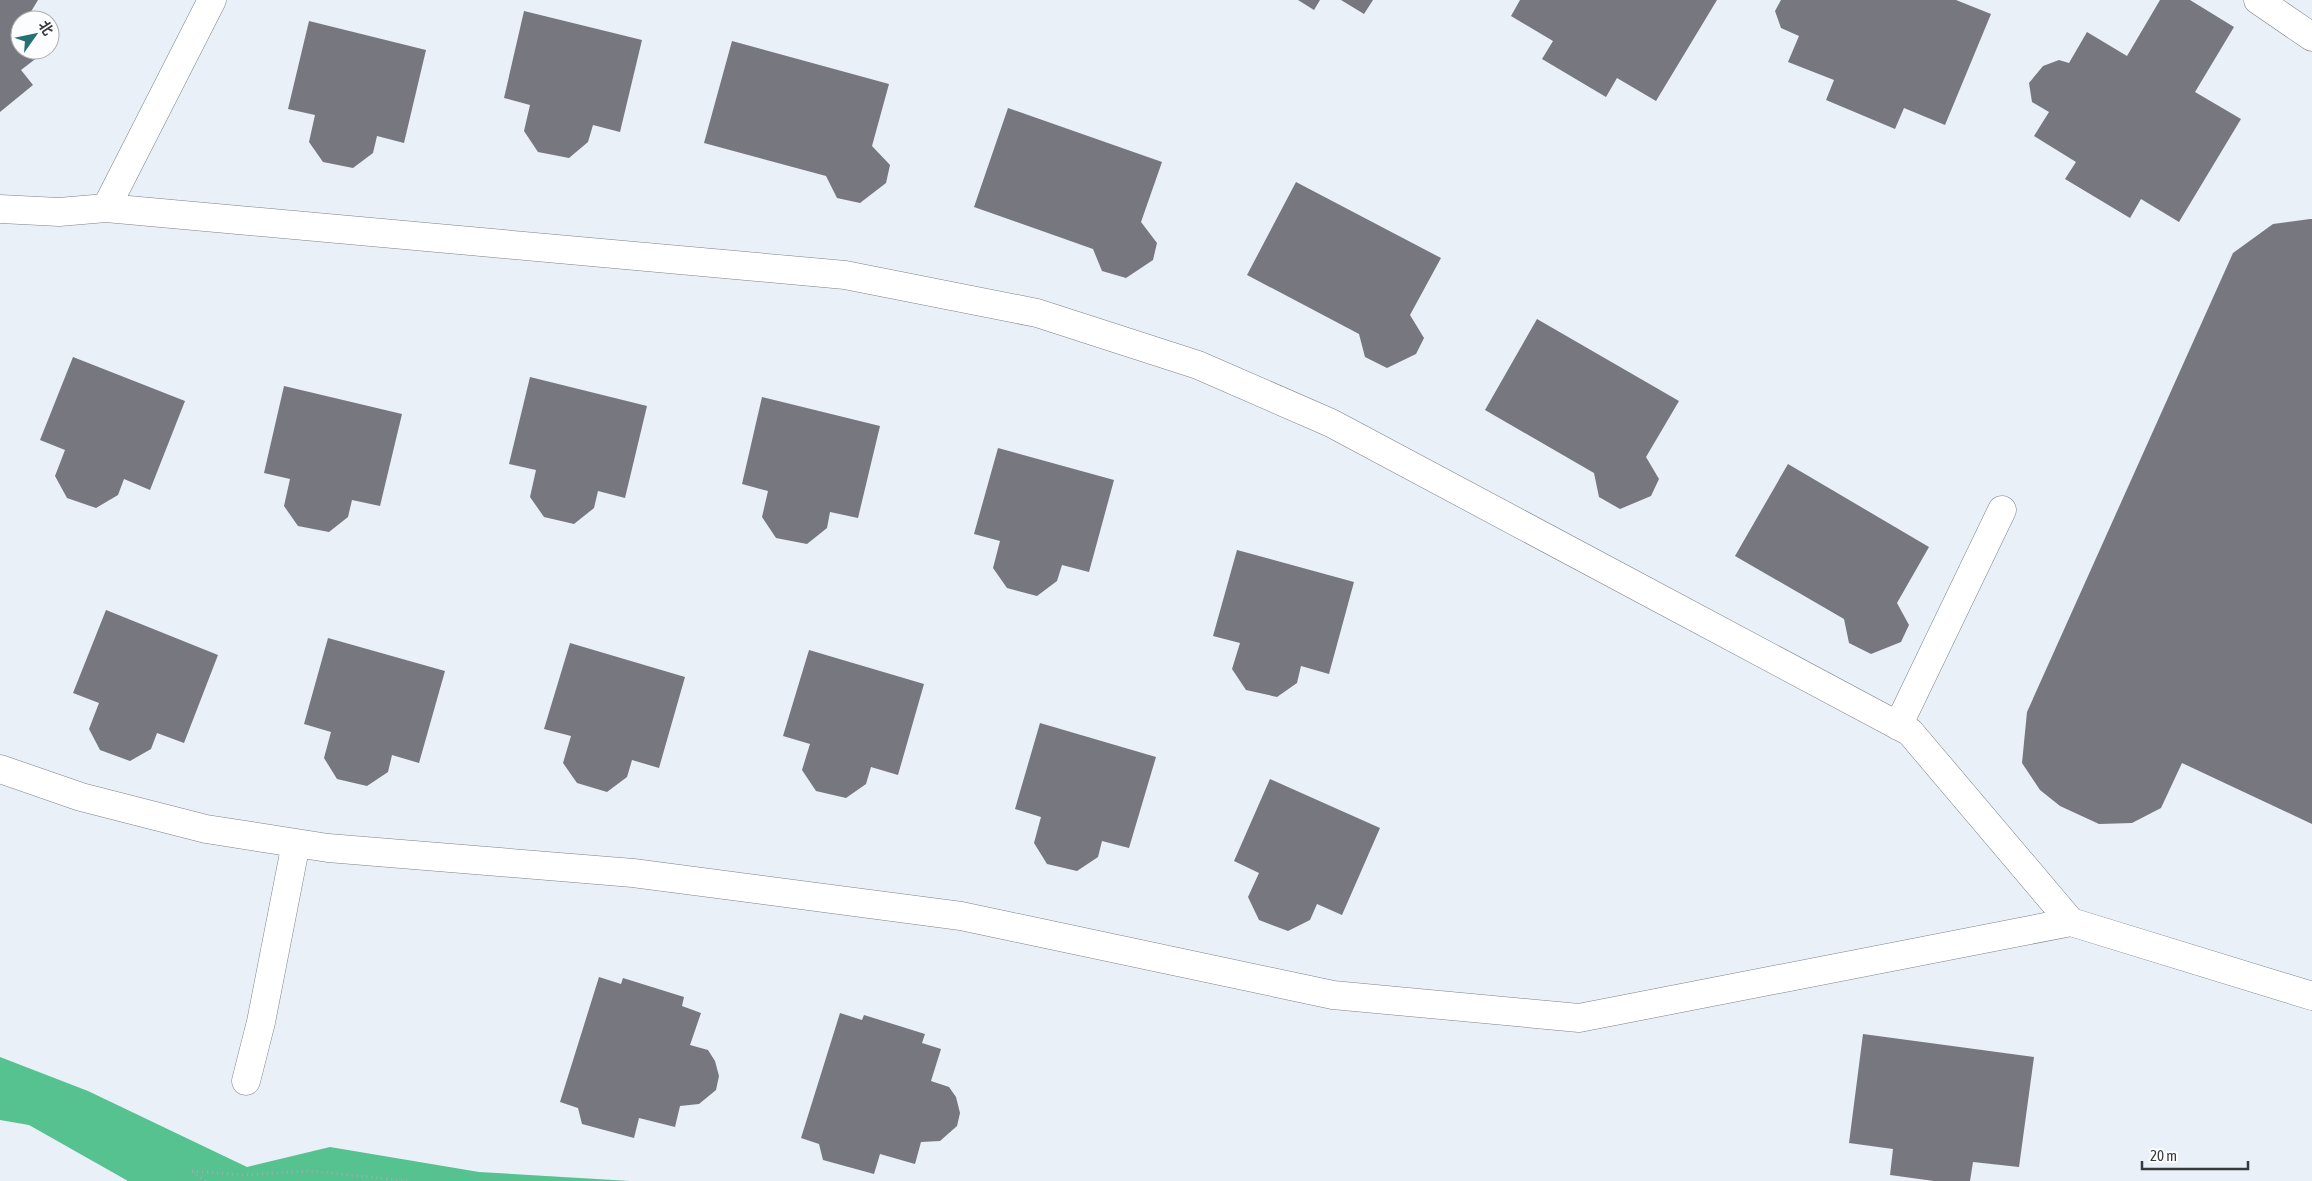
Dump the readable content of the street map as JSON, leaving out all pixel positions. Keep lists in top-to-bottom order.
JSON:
{
  "scale_bar": "20 m",
  "north": "top right"
}
